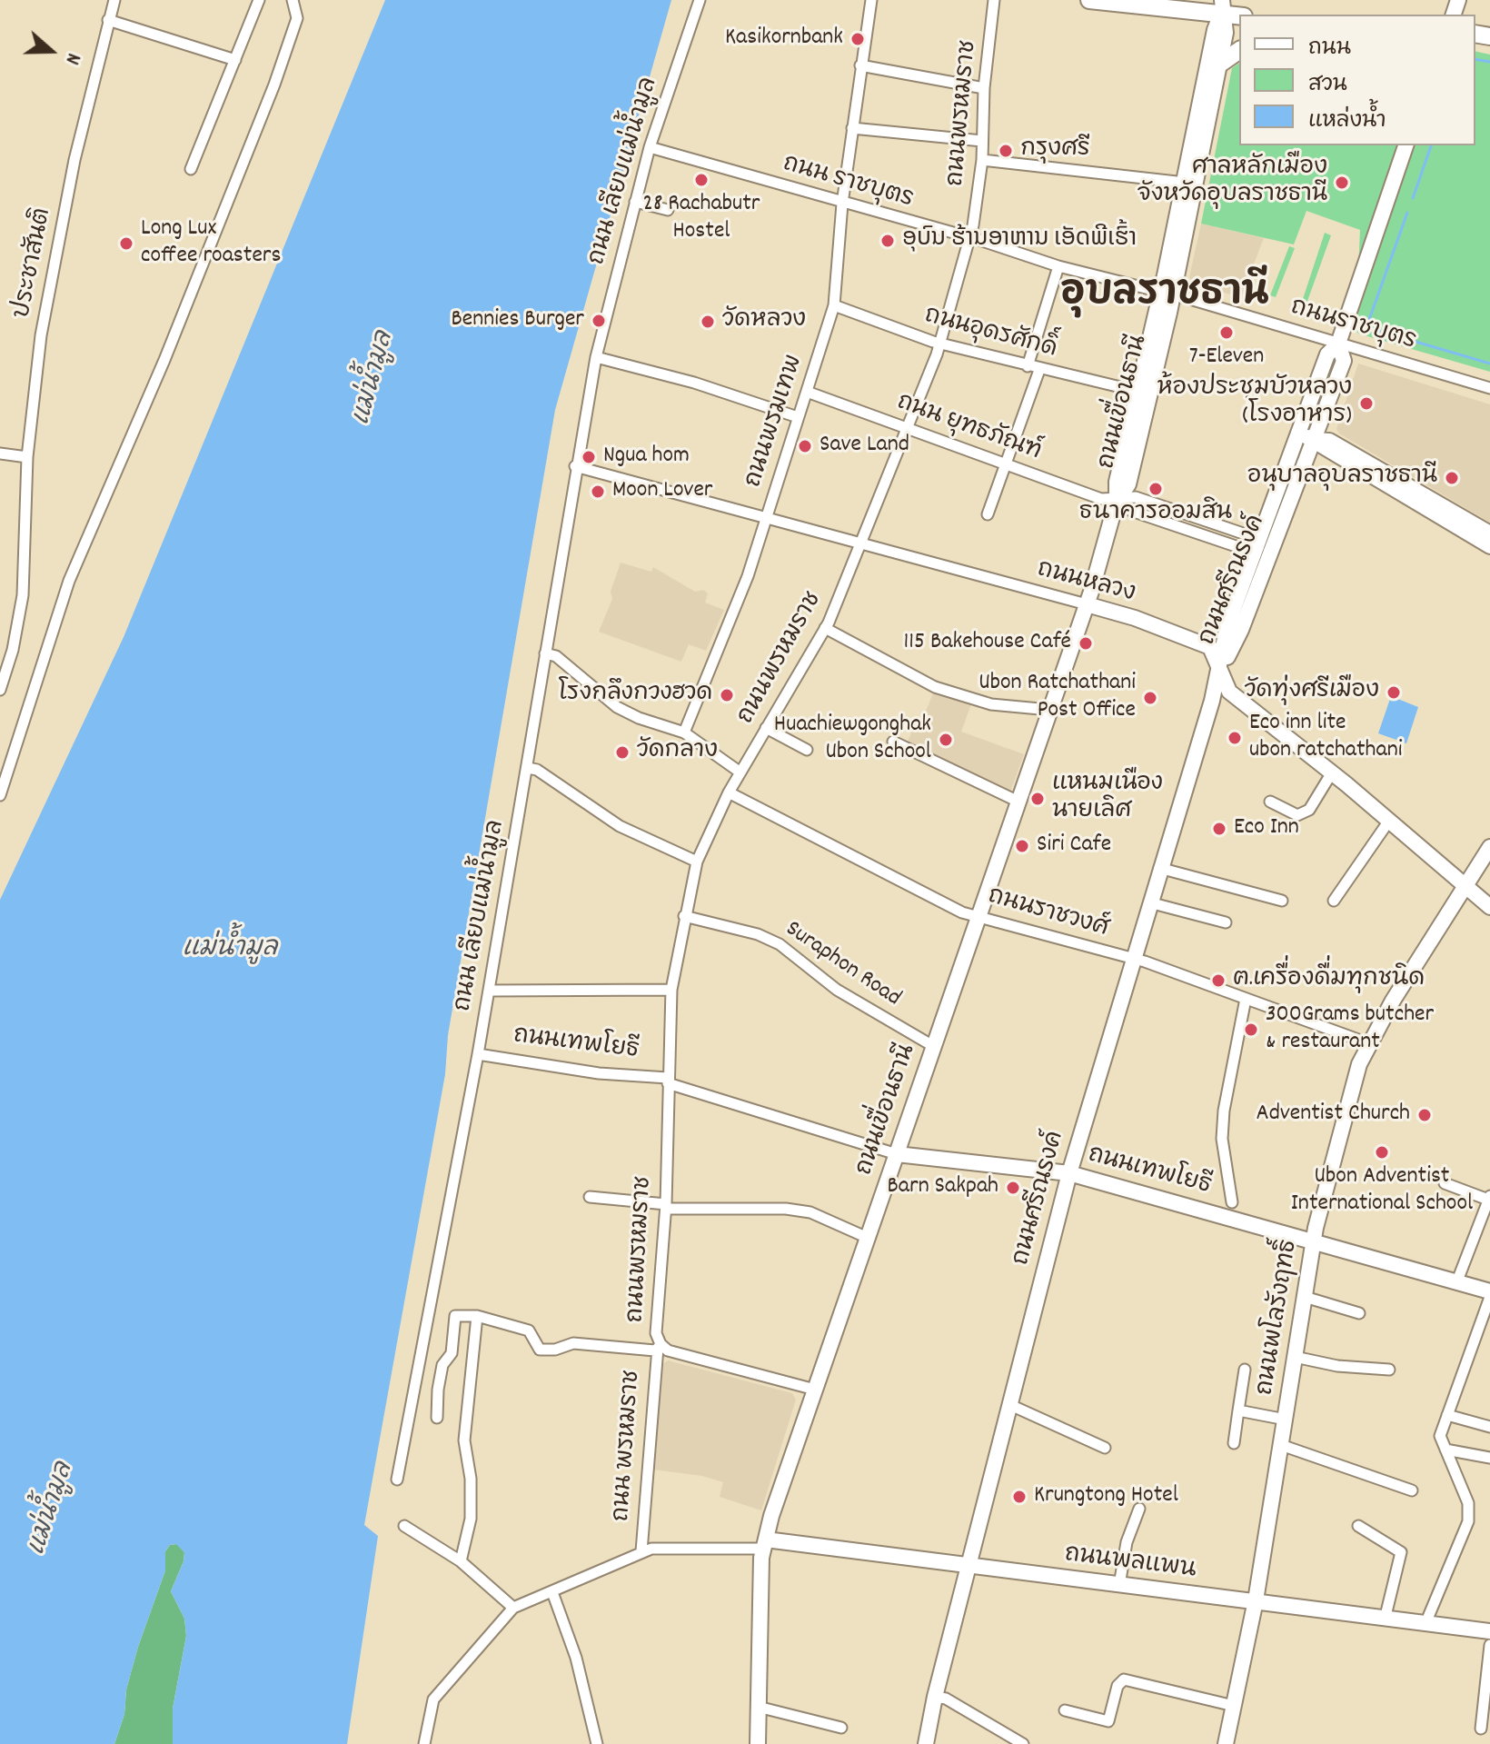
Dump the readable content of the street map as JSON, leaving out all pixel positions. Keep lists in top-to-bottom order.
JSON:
{
  "streets": {
    "street": [
      "ถนนพรหมราช",
      "ถนน เลียบแม่น้ำมูล",
      "ถนน ราชบุตร",
      "ประชาสันติ",
      "ถนนราชบุตร",
      "ถนนอุดรศักดิ์",
      "ถนนเขื่อนธานี",
      "ถนนพรมเทพ",
      "ถนน ยุทธภัณฑ์",
      "ถนนศรีณรงค์",
      "ถนนหลวง",
      "ถนนราชวงศ์",
      "Suraphon Road",
      "ถนนเทพโยธี",
      "ถนนพโลรังฤทธิ์",
      "ถนน พรหมราช",
      "ถนนพลแพน"
    ]
  },
  "crossings": [
    ["ถนนพรหมราช", "ถนน ราชบุตร"],
    ["ถนนพรหมราช", "ถนนอุดรศักดิ์"],
    ["ถนนพรหมราช", "ถนน ยุทธภัณฑ์"],
    ["ถนนพรหมราช", "ถนนหลวง"],
    ["ถนนพรหมราช", "ถนนราชวงศ์"],
    ["ถนนพรหมราช", "Suraphon Road"],
    ["ถนนพรหมราช", "ถนนเทพโยธี"],
    ["ถนนพรหมราช", "ถนน พรหมราช"],
    ["ถนน เลียบแม่น้ำมูล", "ถนน ราชบุตร"],
    ["ถนน เลียบแม่น้ำมูล", "ถนนหลวง"],
    ["ถนน เลียบแม่น้ำมูล", "ถนนเทพโยธี"],
    ["ถนน ราชบุตร", "ถนนราชบุตร"],
    ["ถนน ราชบุตร", "ถนนเขื่อนธานี"],
    ["ถนน ราชบุตร", "ถนนพรมเทพ"],
    ["ถนนราชบุตร", "ถนนเขื่อนธานี"],
    ["ถนนราชบุตร", "ถนนศรีณรงค์"],
    ["ถนนอุดรศักดิ์", "ถนนเขื่อนธานี"],
    ["ถนนอุดรศักดิ์", "ถนนพรมเทพ"],
    ["ถนนเขื่อนธานี", "ถนน ยุทธภัณฑ์"],
    ["ถนนเขื่อนธานี", "ถนนหลวง"],
    ["ถนนเขื่อนธานี", "ถนนราชวงศ์"],
    ["ถนนเขื่อนธานี", "Suraphon Road"],
    ["ถนนเขื่อนธานี", "ถนนเทพโยธี"],
    ["ถนนเขื่อนธานี", "ถนนพลแพน"],
    ["ถนนพรมเทพ", "ถนน ยุทธภัณฑ์"],
    ["ถนนพรมเทพ", "ถนนหลวง"],
    ["ถนน ยุทธภัณฑ์", "ถนนศรีณรงค์"],
    ["ถนนศรีณรงค์", "ถนนหลวง"],
    ["ถนนศรีณรงค์", "ถนนราชวงศ์"],
    ["ถนนศรีณรงค์", "ถนนเทพโยธี"],
    ["ถนนศรีณรงค์", "ถนนพลแพน"],
    ["ถนนหลวง", "ถนนพโลรังฤทธิ์"],
    ["ถนนราชวงศ์", "ถนนพโลรังฤทธิ์"],
    ["ถนนเทพโยธี", "ถนนพโลรังฤทธิ์"],
    ["ถนนพโลรังฤทธิ์", "ถนนพลแพน"]
  ],
  "districts": ["อุบลราชธานี"],
  "water": ["แม่น้ำมูล"],
  "places": [
    "Kasikornbank",
    "กรุงศรี",
    "28 Rachabutr Hostel",
    "ศาลหลักเมือง จังหวัดอุบลราชธานี",
    "ອຸບົນ ຮ້ານອາຫານ ເອັດພີເຮົ້າ",
    "Long Lux coffee roasters",
    "Bennies Burger",
    "วัดหลวง",
    "7-Eleven",
    "ห้องประชุมบัวหลวง (โรงอาหาร)",
    "Save Land",
    "Ngua hom",
    "อนุบาลอุบลราชธานี",
    "ธนาคารออมสิน",
    "Moon Lover",
    "115 Bakehouse Café",
    "วัดทุ่งศรีเมือง",
    "โรงกลึงกวงฮวด",
    "Ubon Ratchathani Post Office",
    "Eco inn lite ubon ratchathani",
    "Huachiewgonghak Ubon School",
    "วัดกลาง",
    "แหนมเนือง นายเลิศ",
    "Eco Inn",
    "Siri Cafe",
    "ฅ.เครื่องดื่มทุกชนิด",
    "300Grams butcher & restaurant",
    "Adventist Church",
    "Ubon Adventist International School",
    "Barn Sakpah",
    "Krungtong Hotel"
  ],
  "legend": ["ถนน", "สวน", "แหล่งน้ำ"],
  "north": "right"
}
